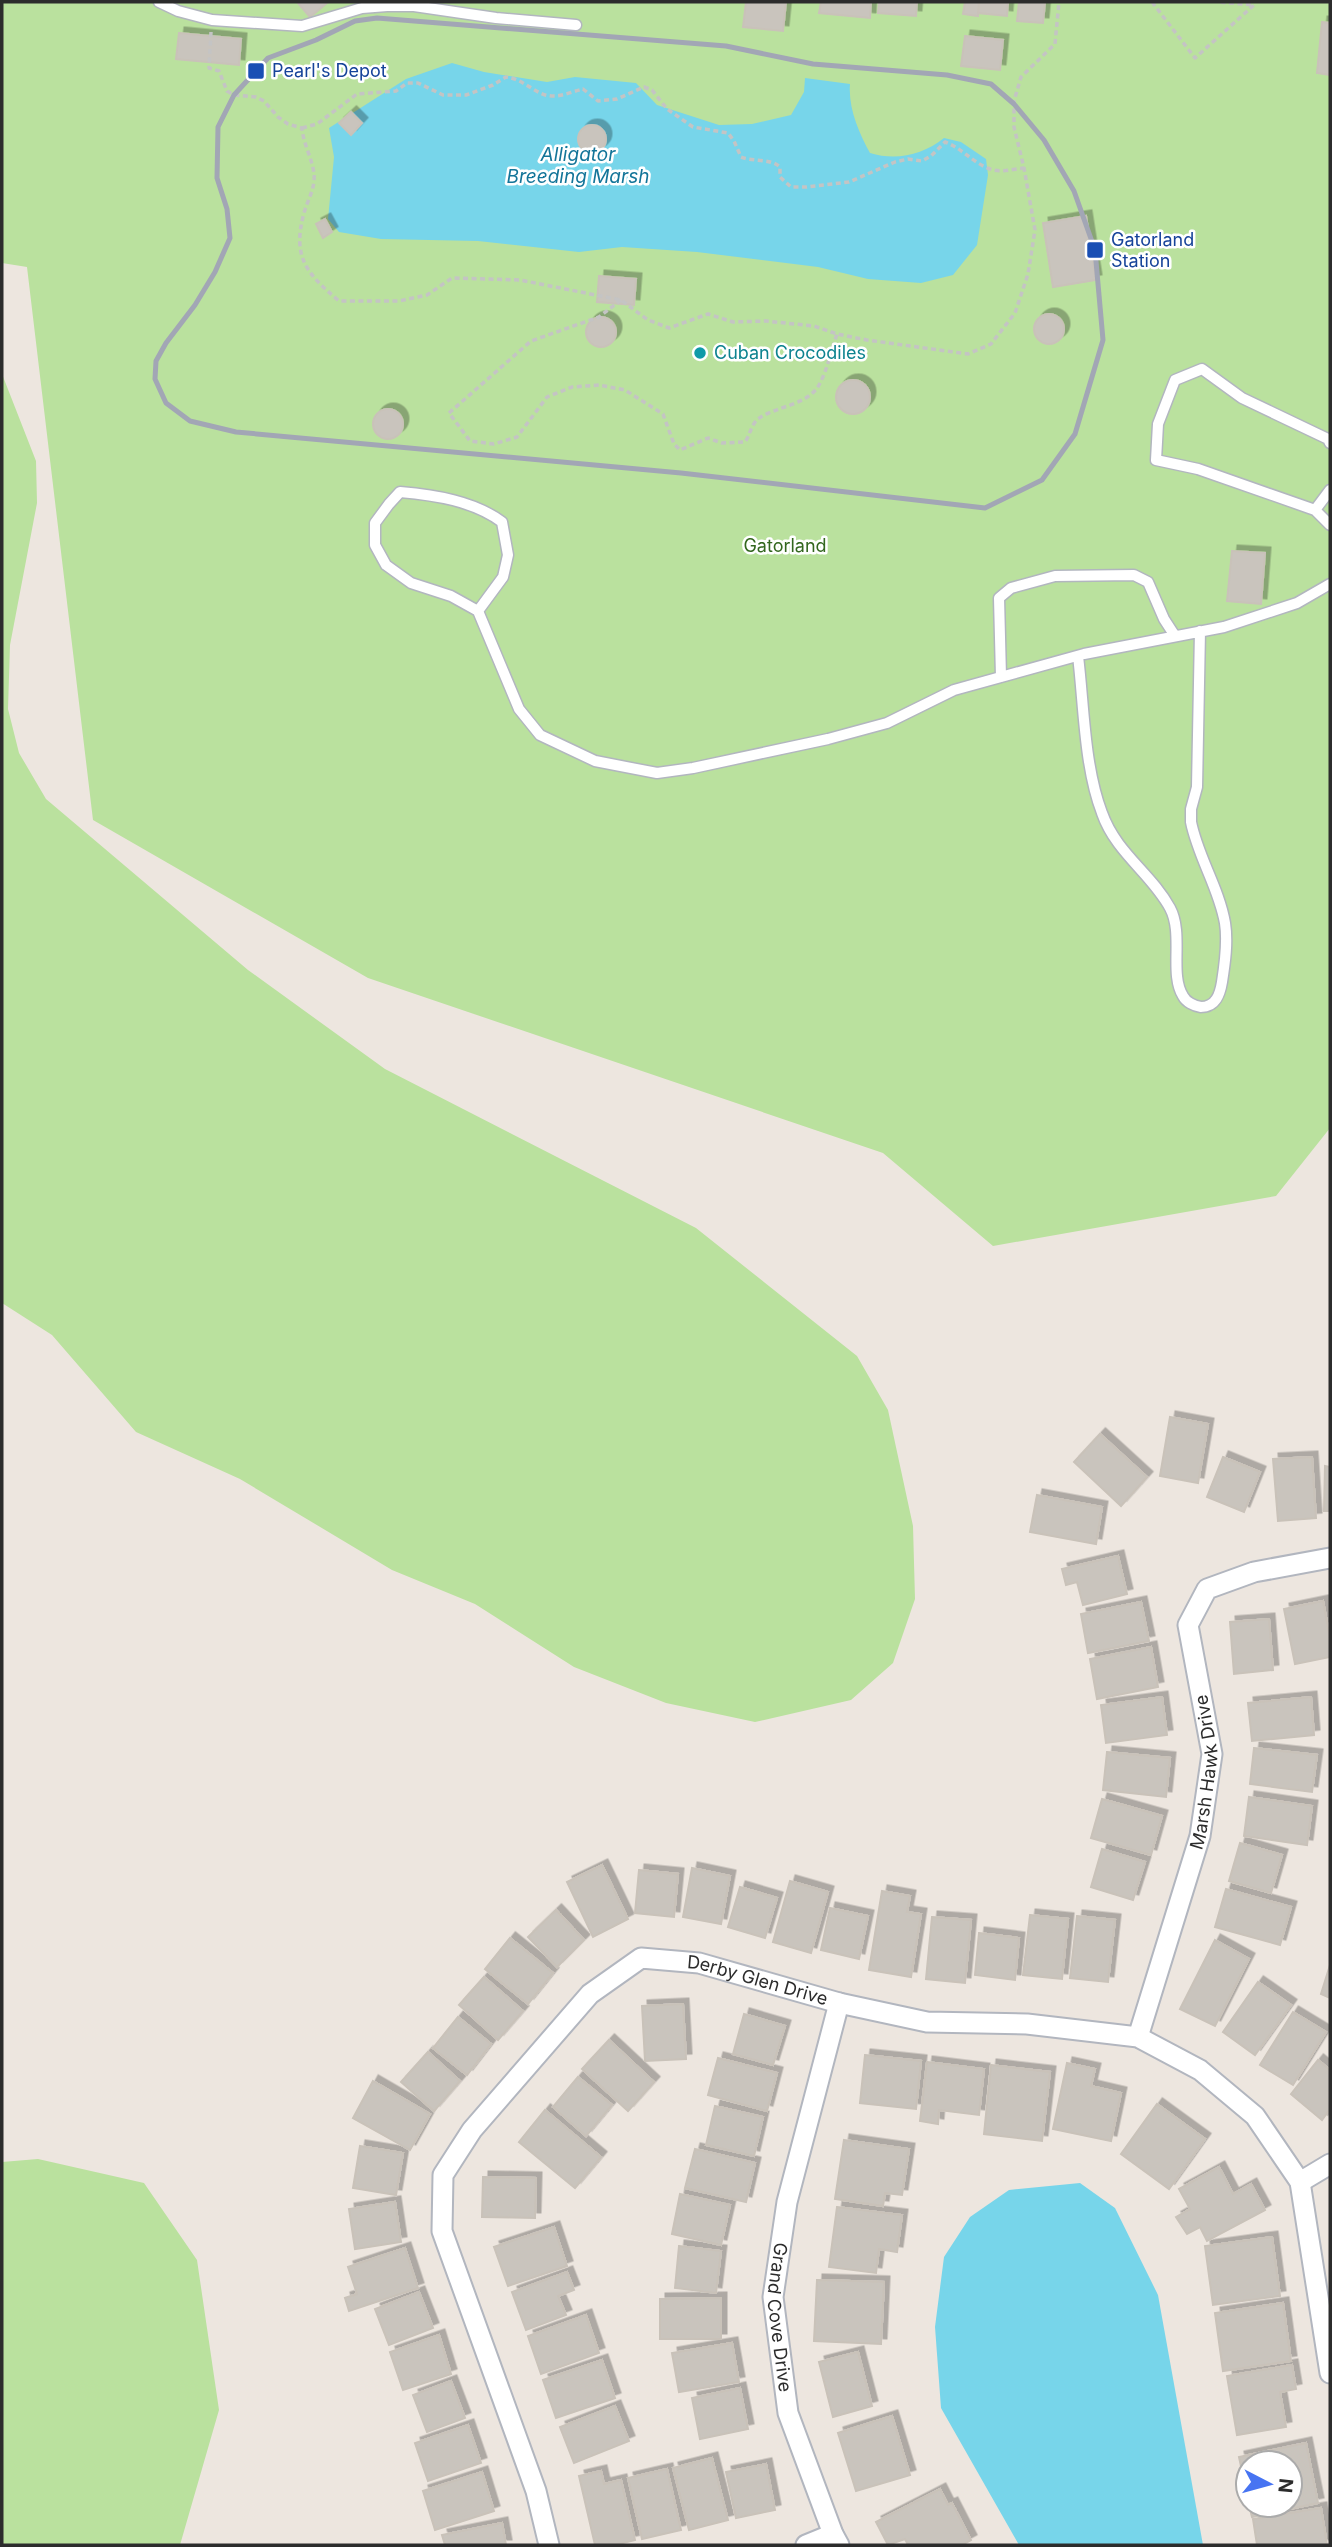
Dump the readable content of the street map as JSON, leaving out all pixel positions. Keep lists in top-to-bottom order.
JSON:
{
  "streets": {
    "street": ["Marsh Hawk Drive", "Derby Glen Drive", "Grand Cove Drive"]
  },
  "crossings": [
    ["Marsh Hawk Drive", "Derby Glen Drive"],
    ["Derby Glen Drive", "Grand Cove Drive"]
  ],
  "water": ["Alligator Breeding Marsh"],
  "parks": ["Gatorland"],
  "places": {
    "transit": ["Pearl's Depot", "Gatorland Station"],
    "other": ["Cuban Crocodiles"]
  },
  "north": "right"
}
